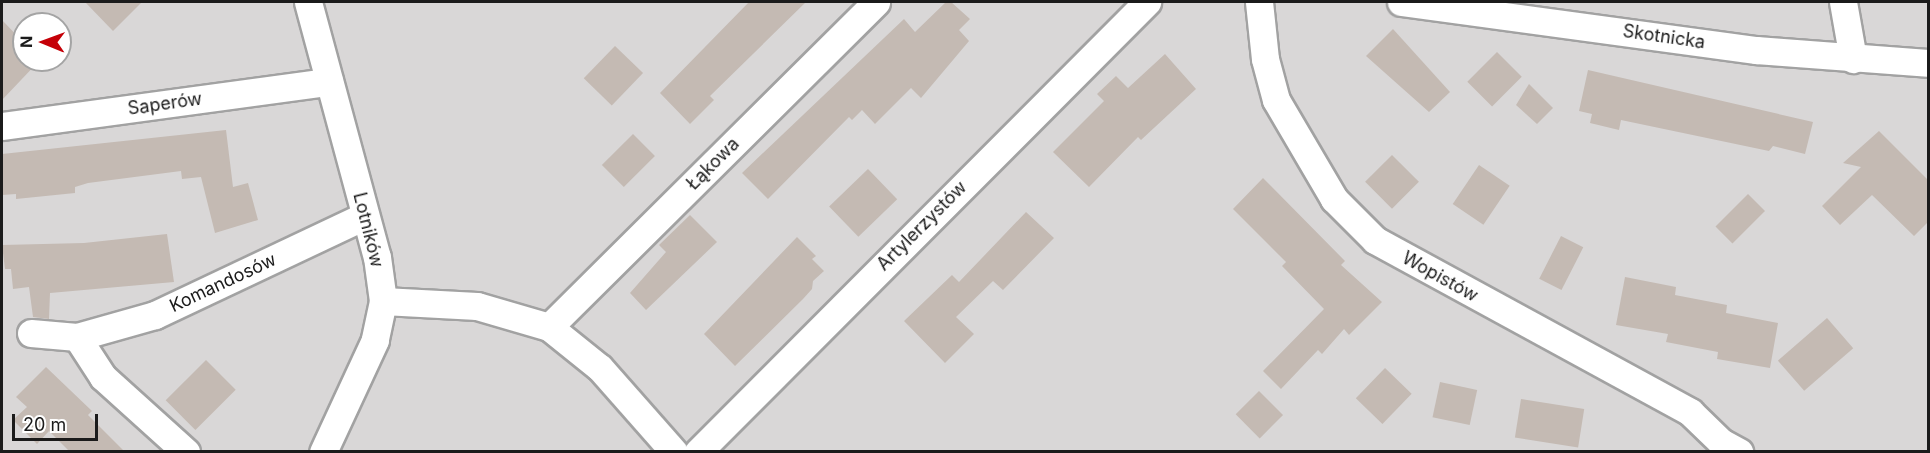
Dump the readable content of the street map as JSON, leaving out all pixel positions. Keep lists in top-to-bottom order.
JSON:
{
  "streets": {
    "street": [
      "Skotnicka",
      "Saperów",
      "Łąkowa",
      "Artylerzystów",
      "Lotników",
      "Wopistów",
      "Komandosów"
    ]
  },
  "crossings": [
    ["Saperów", "Lotników"],
    ["Lotników", "Komandosów"]
  ],
  "scale_bar": "20 m",
  "north": "left"
}
